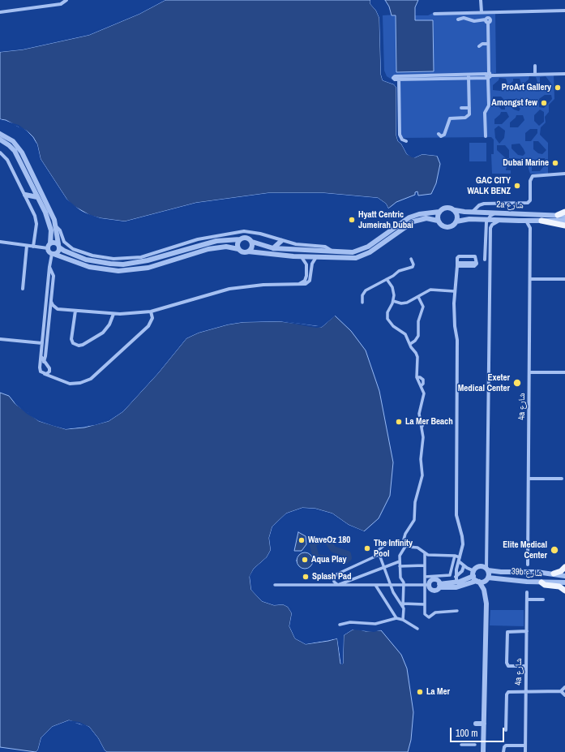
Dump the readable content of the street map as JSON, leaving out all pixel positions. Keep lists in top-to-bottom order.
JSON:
{
  "streets": {
    "street": ["2a شارع", "4a شارع", "39b شارع"]
  },
  "crossings": [
    ["2a شارع", "4a شارع"]
  ],
  "places": [
    "ProArt Gallery",
    "Amongst few",
    "Dubai Marine",
    "GAC CITY WALK BENZ",
    "Hyatt Centric Jumeirah Dubai",
    "Exeter Medical Center",
    "La Mer Beach",
    "WaveOz 180",
    "The Infinity Pool",
    "Elite Medical Center",
    "Aqua Play",
    "Splash Pad",
    "La Mer"
  ],
  "scale_bar": "100 m"
}
